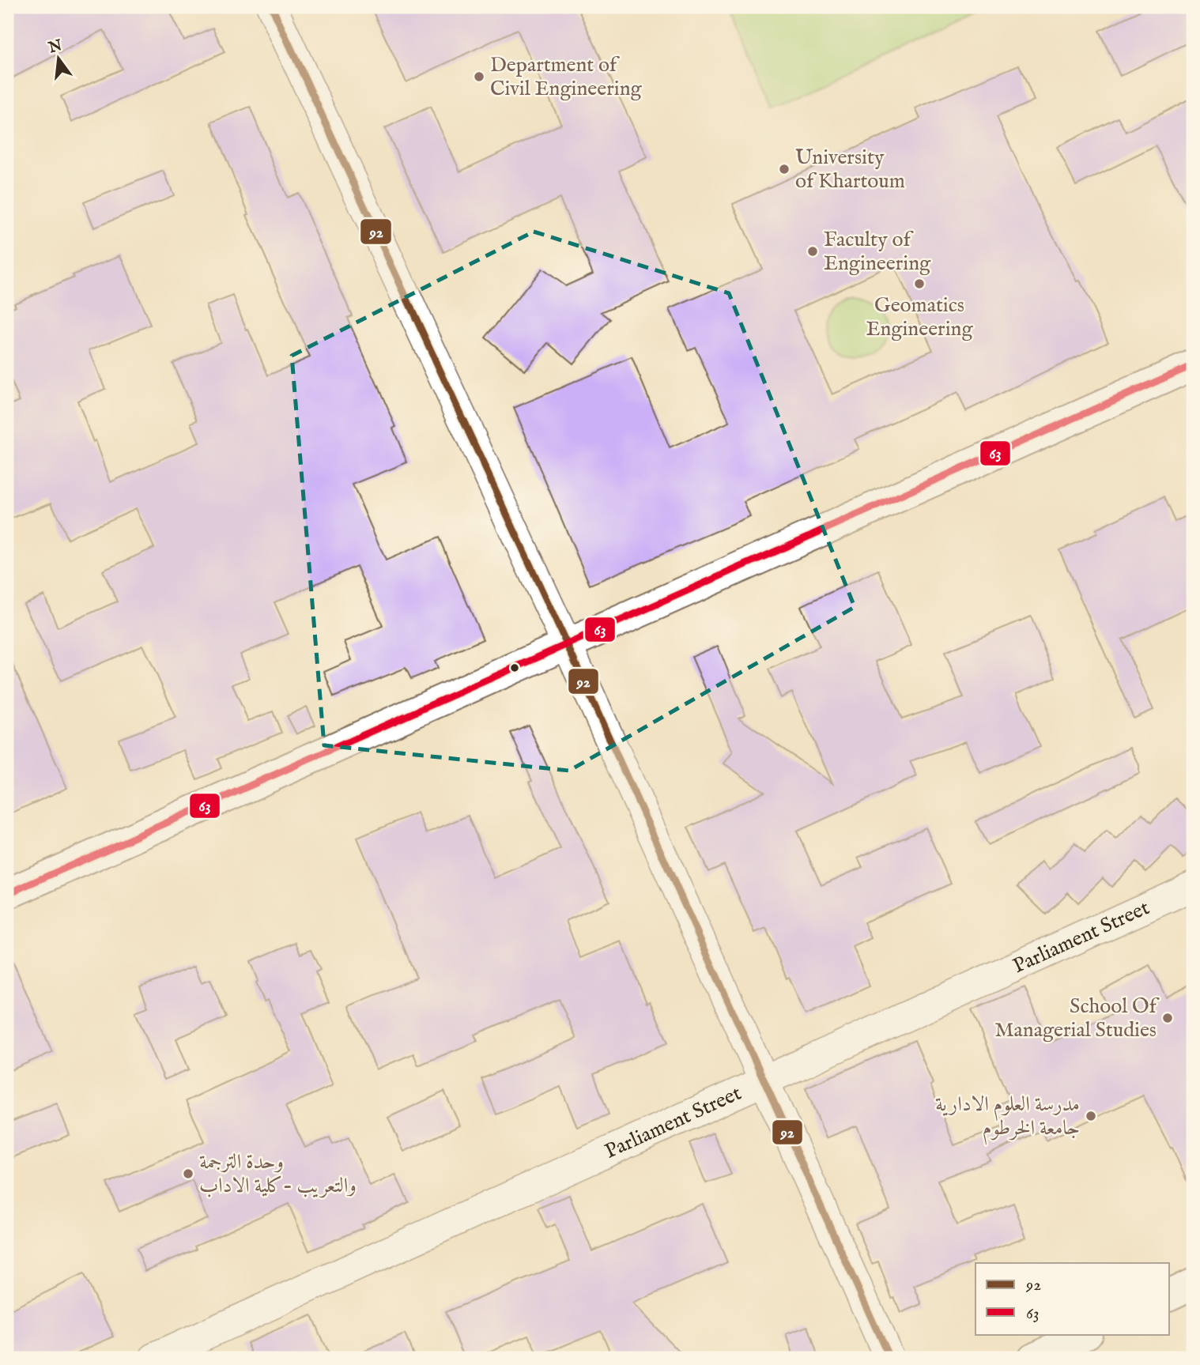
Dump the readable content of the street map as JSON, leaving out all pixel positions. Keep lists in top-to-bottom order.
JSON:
{
  "streets": {
    "street": ["Parliament Street"]
  },
  "places": [
    "Department of Civil Engineering",
    "University of Khartoum",
    "Faculty of Engineering",
    "Geomatics Engineering",
    "School Of Managerial Studies",
    "مدرسة العلوم الادارية جامعة الخرطوم",
    "وحدة الترجمة والتعريب -كلية الاداب"
  ],
  "lines": ["transit line 92", "transit line 63"],
  "legend": ["92", "63"],
  "north": "top"
}
